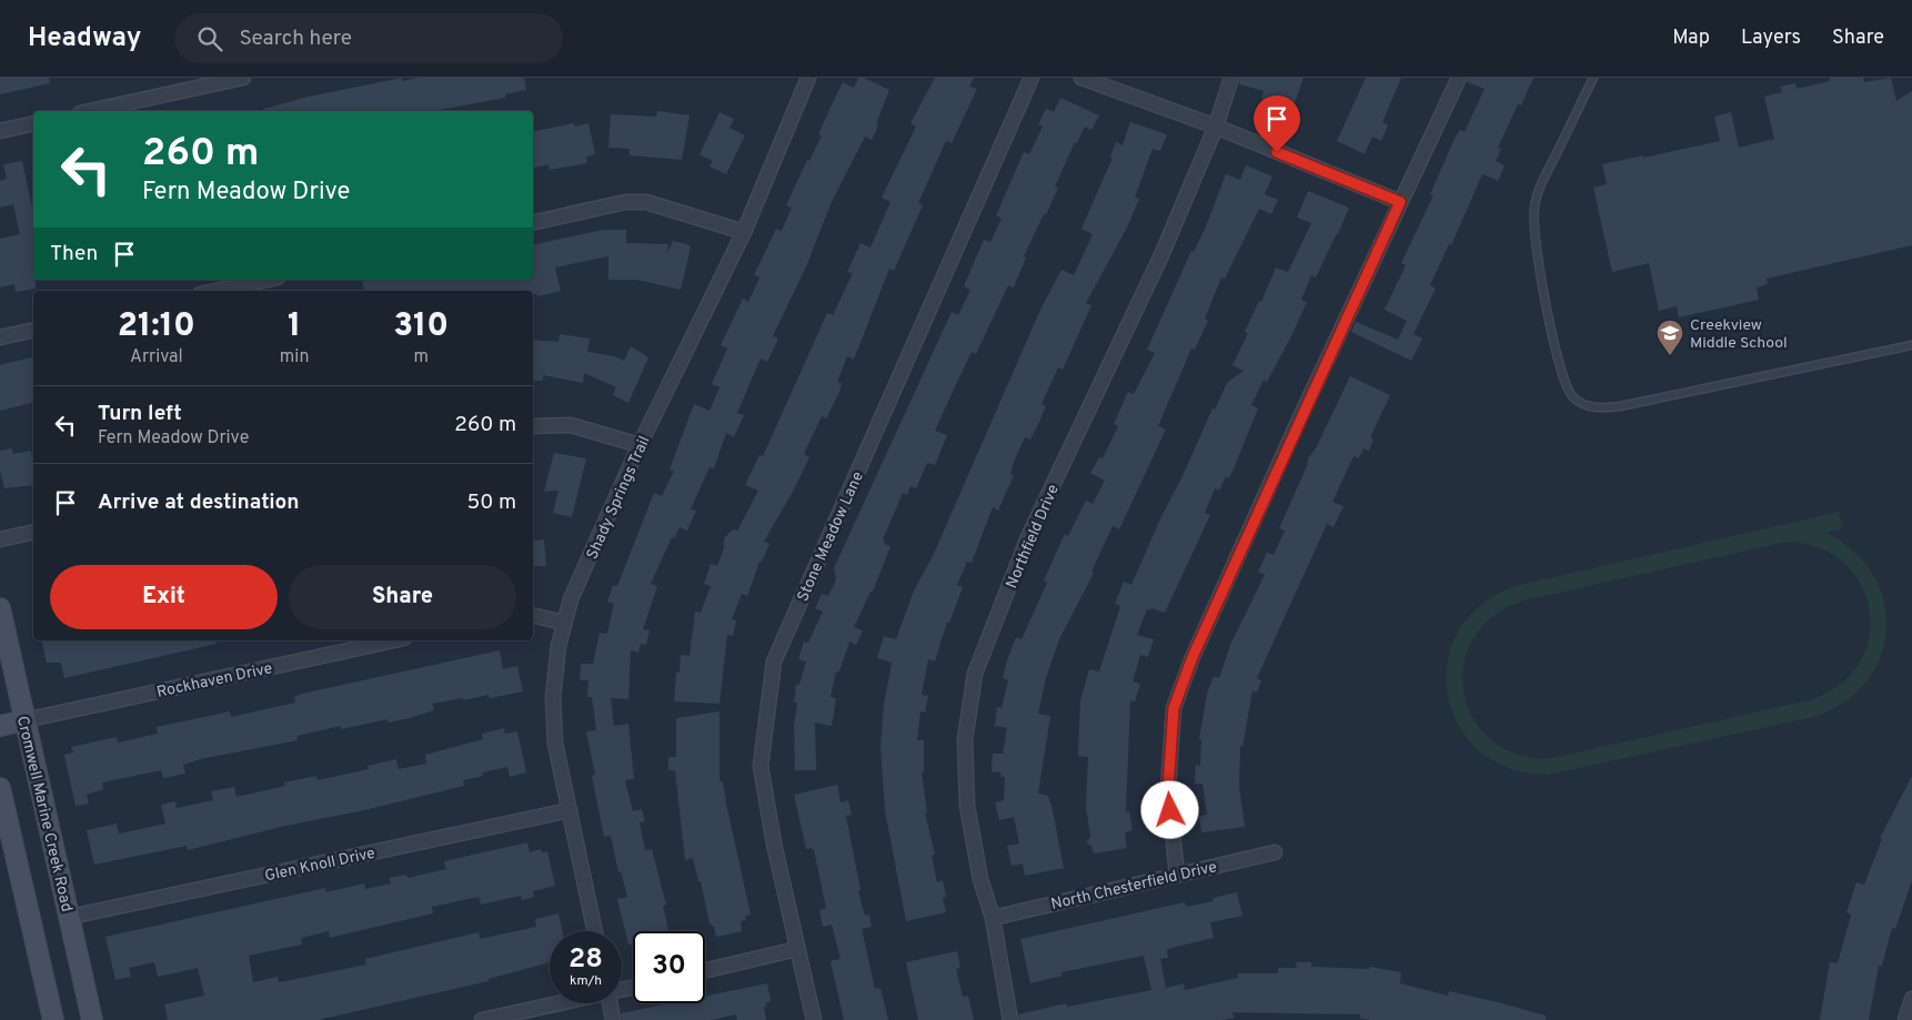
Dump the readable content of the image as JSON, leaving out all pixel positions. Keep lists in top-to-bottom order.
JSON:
{
  "streets": {
    "main road": ["Cromwell Marine Creek Road"],
    "street": [
      "Shady Springs Trail",
      "Stone Meadow Lane",
      "Northfield Drive",
      "Rockhaven Drive",
      "Glen Knoll Drive",
      "North Chesterfield Drive"
    ]
  },
  "crossings": [
    ["Shady Springs Trail", "Glen Knoll Drive"],
    ["Northfield Drive", "North Chesterfield Drive"],
    ["Rockhaven Drive", "Cromwell Marine Creek Road"],
    ["Cromwell Marine Creek Road", "Glen Knoll Drive"]
  ],
  "places": {
    "school or university": ["Creekview Middle School"]
  },
  "page": {
    "header": "Headway",
    "search": "Search here",
    "nav": ["Map", "Layers", "Share"],
    "turn": ["260 m", "Fern Meadow Drive"],
    "then": "Then",
    "eta": [
      "21:10",
      "Arrival",
      "1",
      "min",
      "310",
      "m"
    ],
    "list": [
      {
        "name": "Turn left",
        "note": "Fern Meadow Drive",
        "value": "260 m"
      },
      {
        "name": "Arrive at destination",
        "value": "50 m"
      }
    ],
    "buttons": ["Exit", "Share"],
    "speed": "28 km/h",
    "limit": "30"
  }
}
